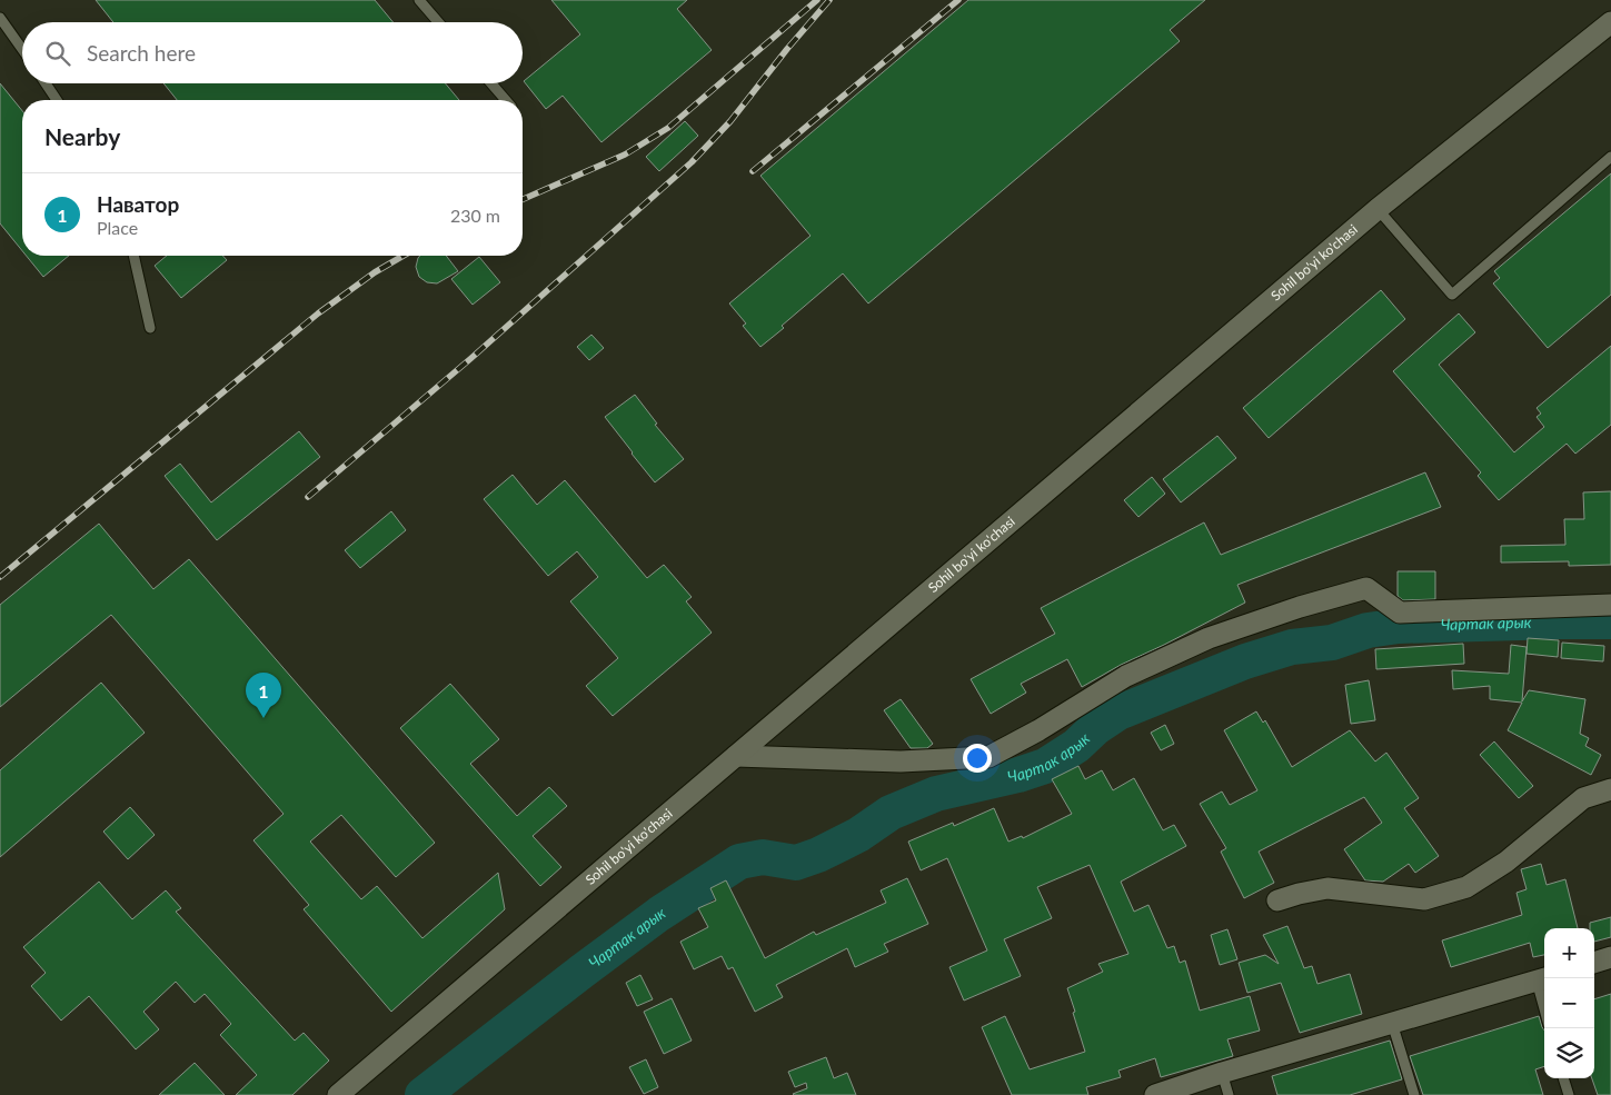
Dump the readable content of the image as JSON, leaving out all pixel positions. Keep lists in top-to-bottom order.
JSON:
{
  "streets": {
    "street": ["Sohil bo'yi ko'chasi"]
  },
  "water": ["Чартак арык"],
  "page": {
    "search": "Search here",
    "heading": "Nearby",
    "list": [
      {
        "mark": "1",
        "name": "Наватор",
        "note": "Place",
        "value": "230 m"
      }
    ],
    "pins": "1",
    "map_buttons": ["+", "−"]
  }
}
